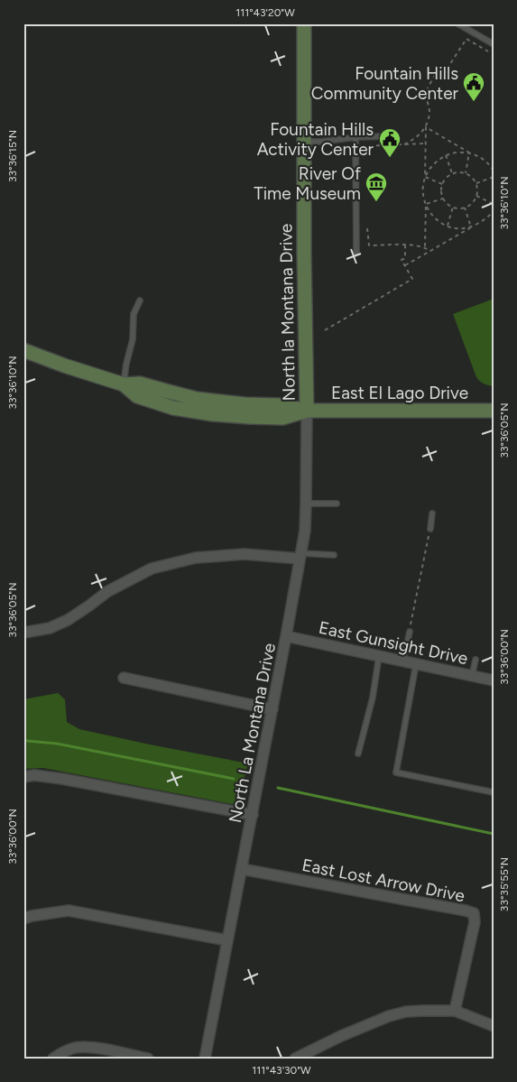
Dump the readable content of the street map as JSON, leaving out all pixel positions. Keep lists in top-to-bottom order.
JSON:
{
  "streets": {
    "street": [
      "North la Montana Drive",
      "East El Lago Drive",
      "East Gunsight Drive",
      "North La Montana Drive",
      "East Lost Arrow Drive"
    ]
  },
  "crossings": [
    ["North la Montana Drive", "East El Lago Drive"],
    ["North la Montana Drive", "North La Montana Drive"],
    ["East El Lago Drive", "North La Montana Drive"],
    ["East Gunsight Drive", "North La Montana Drive"],
    ["North La Montana Drive", "East Lost Arrow Drive"]
  ],
  "places": {
    "public building": ["Fountain Hills Community Center", "Fountain Hills Activity Center"],
    "museum": ["River Of Time Museum"]
  },
  "coordinates": [
    "111°43'20\"W",
    "33°36'15\"N",
    "33°36'10\"N",
    "33°36'05\"N",
    "33°36'00\"N",
    "33°35'55\"N",
    "111°43'30\"W"
  ]
}
